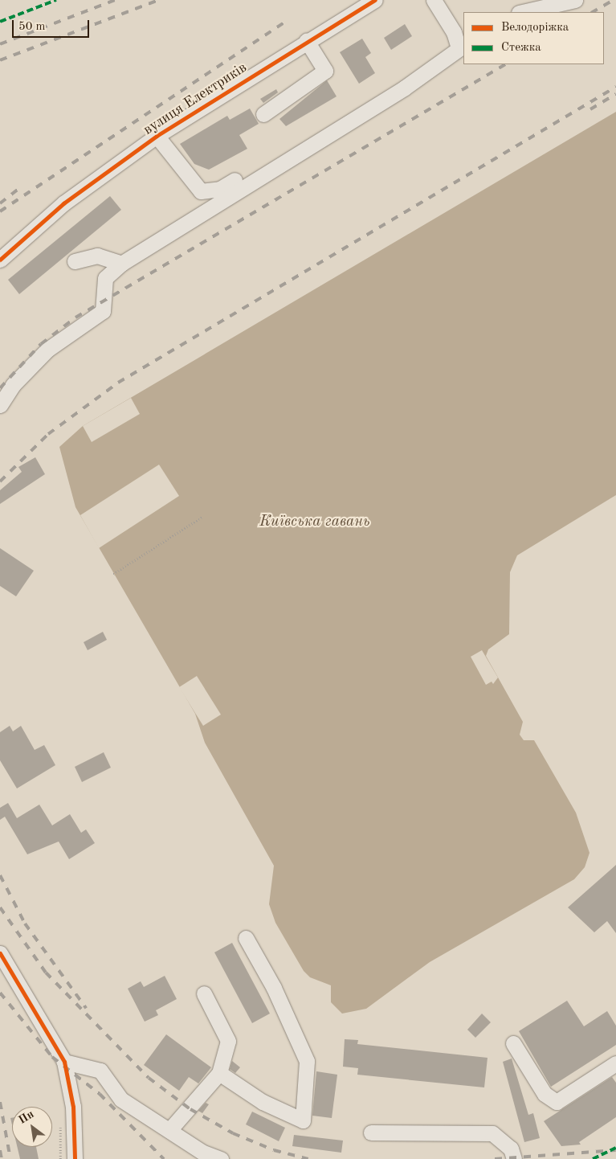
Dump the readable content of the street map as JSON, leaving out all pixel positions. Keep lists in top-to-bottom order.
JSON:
{
  "streets": {
    "street": ["вулиця Електриків"]
  },
  "water": ["Київська гавань"],
  "legend": ["Велодоріжка", "Стежка"],
  "scale_bar": "50 m",
  "north": "top left"
}
